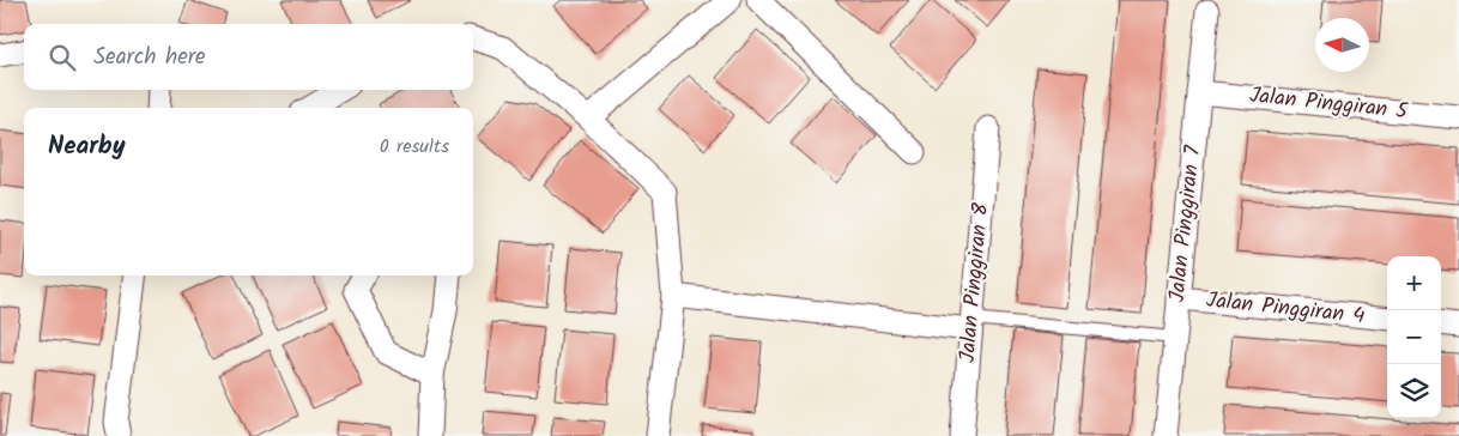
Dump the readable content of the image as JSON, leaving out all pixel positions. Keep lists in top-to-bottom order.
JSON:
{
  "streets": {
    "street": [
      "Jalan Pinggiran 5",
      "Jalan Pinggiran 7",
      "Jalan Pinggiran 8",
      "Jalan Pinggiran 4"
    ]
  },
  "crossings": [
    ["Jalan Pinggiran 5", "Jalan Pinggiran 7"],
    ["Jalan Pinggiran 7", "Jalan Pinggiran 4"]
  ],
  "north": "left",
  "page": {
    "search": "Search here",
    "heading": ["Nearby", "0 results"],
    "map_buttons": ["+", "−"]
  }
}
